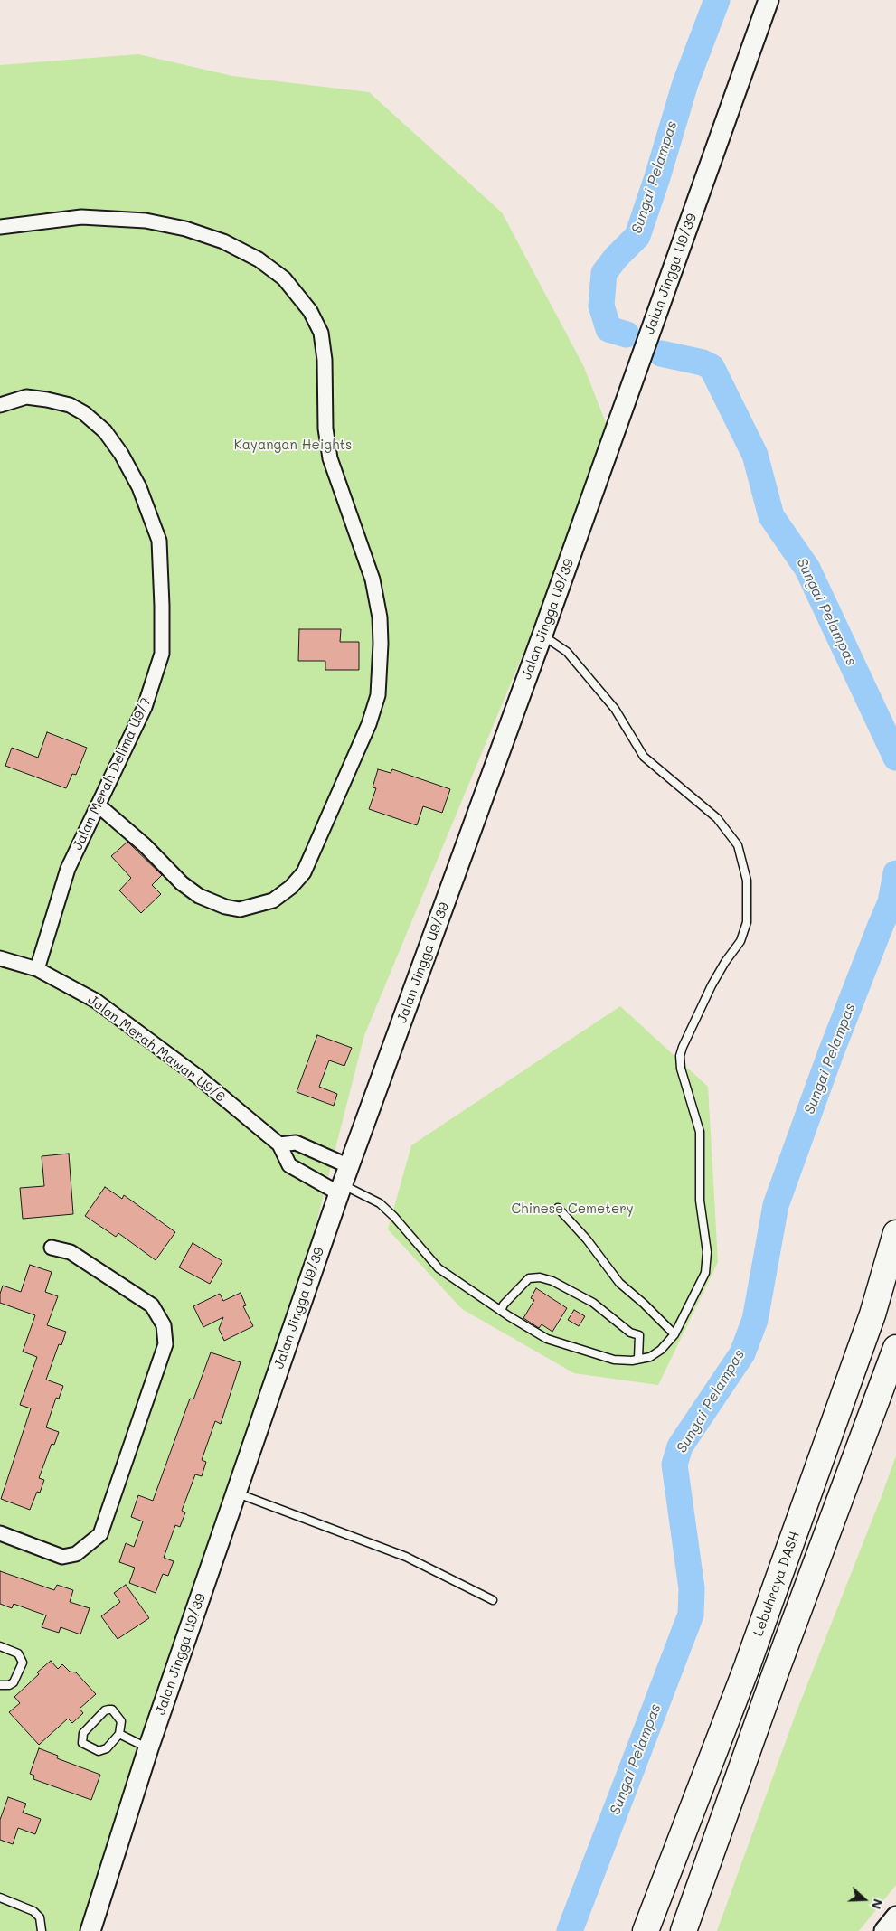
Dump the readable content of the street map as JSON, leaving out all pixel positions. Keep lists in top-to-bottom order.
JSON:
{
  "streets": {
    "highway": ["Lebuhraya DASH"],
    "street": ["Jalan Jingga U9/39", "Jalan Merah Delima U9/7", "Jalan Merah Mawar U9/6"]
  },
  "crossings": [
    ["Jalan Merah Delima U9/7", "Jalan Merah Mawar U9/6"]
  ],
  "water": ["Sungai Pelampas"],
  "parks": ["Kayangan Heights", "Chinese Cemetery"],
  "north": "right"
}
